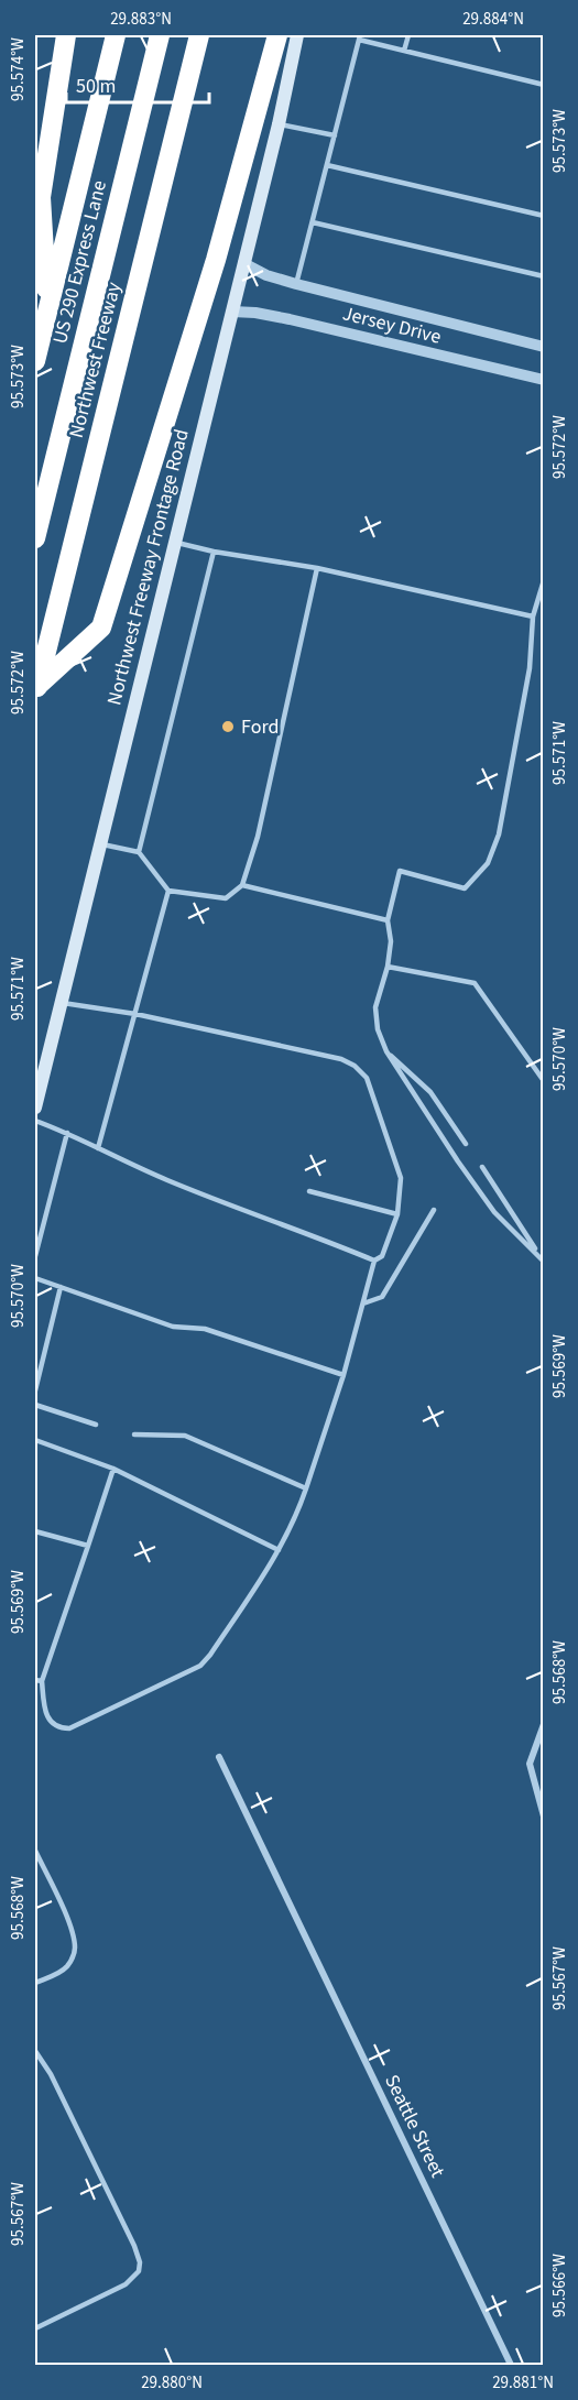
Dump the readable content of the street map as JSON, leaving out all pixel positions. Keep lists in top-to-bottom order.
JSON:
{
  "streets": {
    "highway": ["US 290 Express Lane", "Northwest Freeway"],
    "main road": ["Northwest Freeway Frontage Road"],
    "street": ["Jersey Drive", "Seattle Street"]
  },
  "crossings": [
    ["Jersey Drive", "Northwest Freeway Frontage Road"]
  ],
  "places": ["Ford"],
  "scale_bar": "50 m",
  "coordinates": [
    "29.883°N",
    "29.884°N",
    "95.574°W",
    "95.573°W",
    "95.572°W",
    "95.571°W",
    "95.570°W",
    "95.569°W",
    "95.568°W",
    "95.567°W",
    "95.566°W",
    "29.880°N",
    "29.881°N"
  ]
}
